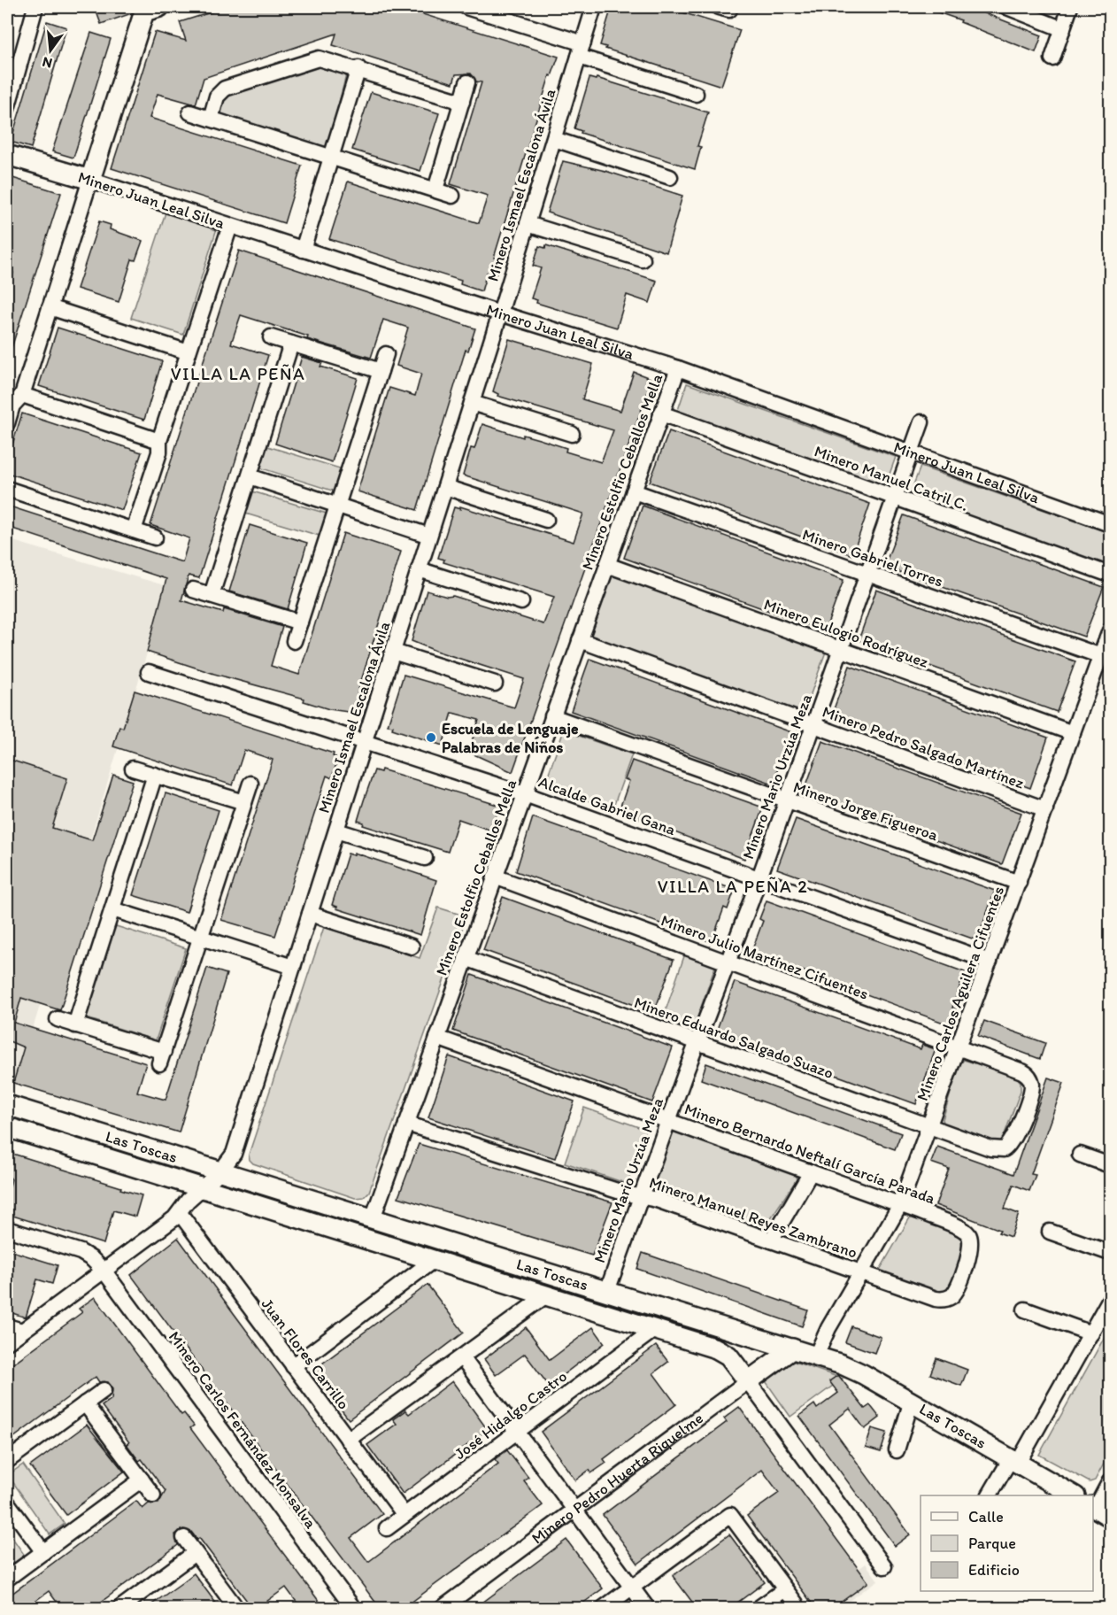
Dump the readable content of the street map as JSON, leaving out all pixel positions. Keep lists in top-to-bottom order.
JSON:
{
  "streets": {
    "street": [
      "Minero Ismael Escalona Ávila",
      "Minero Juan Leal Silva",
      "Minero Estolfio Ceballos Mella",
      "Minero Manuel Catril C.",
      "Minero Gabriel Torres",
      "Minero Eulogio Rodríguez",
      "Minero Pedro Salgado Martínez",
      "Minero Mario Urzúa Meza",
      "Alcalde Gabriel Gana",
      "Minero Jorge Figueroa",
      "Minero Julio Martínez Cifuentes",
      "Minero Carlos Aguilera Cifuentes",
      "Minero Eduardo Salgado Suazo",
      "Las Toscas",
      "Minero Bernardo Neftalí García Parada",
      "Minero Manuel Reyes Zambrano",
      "Juan Flores Carrillo",
      "José Hidalgo Castro",
      "Minero Carlos Fernández Monsalva",
      "Minero Pedro Huerta Riquelme"
    ]
  },
  "crossings": [
    ["Minero Ismael Escalona Ávila", "Minero Juan Leal Silva"],
    ["Minero Ismael Escalona Ávila", "Alcalde Gabriel Gana"],
    ["Minero Ismael Escalona Ávila", "Las Toscas"],
    ["Minero Ismael Escalona Ávila", "Juan Flores Carrillo"],
    ["Minero Ismael Escalona Ávila", "Minero Carlos Fernández Monsalva"],
    ["Minero Juan Leal Silva", "Minero Estolfio Ceballos Mella"],
    ["Minero Juan Leal Silva", "Minero Mario Urzúa Meza"],
    ["Minero Estolfio Ceballos Mella", "Minero Manuel Catril C."],
    ["Minero Estolfio Ceballos Mella", "Minero Gabriel Torres"],
    ["Minero Estolfio Ceballos Mella", "Minero Eulogio Rodríguez"],
    ["Minero Estolfio Ceballos Mella", "Minero Pedro Salgado Martínez"],
    ["Minero Estolfio Ceballos Mella", "Alcalde Gabriel Gana"],
    ["Minero Estolfio Ceballos Mella", "Minero Jorge Figueroa"],
    ["Minero Estolfio Ceballos Mella", "Minero Julio Martínez Cifuentes"],
    ["Minero Estolfio Ceballos Mella", "Minero Eduardo Salgado Suazo"],
    ["Minero Estolfio Ceballos Mella", "Las Toscas"],
    ["Minero Estolfio Ceballos Mella", "Minero Bernardo Neftalí García Parada"],
    ["Minero Estolfio Ceballos Mella", "Minero Manuel Reyes Zambrano"],
    ["Minero Manuel Catril C.", "Minero Mario Urzúa Meza"],
    ["Minero Gabriel Torres", "Minero Mario Urzúa Meza"],
    ["Minero Gabriel Torres", "Minero Carlos Aguilera Cifuentes"],
    ["Minero Eulogio Rodríguez", "Minero Mario Urzúa Meza"],
    ["Minero Eulogio Rodríguez", "Minero Carlos Aguilera Cifuentes"],
    ["Minero Pedro Salgado Martínez", "Minero Mario Urzúa Meza"],
    ["Minero Pedro Salgado Martínez", "Minero Carlos Aguilera Cifuentes"],
    ["Minero Mario Urzúa Meza", "Alcalde Gabriel Gana"],
    ["Minero Mario Urzúa Meza", "Minero Jorge Figueroa"],
    ["Minero Mario Urzúa Meza", "Minero Julio Martínez Cifuentes"],
    ["Minero Mario Urzúa Meza", "Minero Eduardo Salgado Suazo"],
    ["Minero Mario Urzúa Meza", "Las Toscas"],
    ["Minero Mario Urzúa Meza", "Minero Bernardo Neftalí García Parada"],
    ["Minero Mario Urzúa Meza", "Minero Manuel Reyes Zambrano"],
    ["Alcalde Gabriel Gana", "Minero Carlos Aguilera Cifuentes"],
    ["Minero Jorge Figueroa", "Minero Carlos Aguilera Cifuentes"],
    ["Minero Julio Martínez Cifuentes", "Minero Carlos Aguilera Cifuentes"],
    ["Minero Julio Martínez Cifuentes", "Minero Eduardo Salgado Suazo"],
    ["Minero Carlos Aguilera Cifuentes", "Minero Eduardo Salgado Suazo"],
    ["Minero Carlos Aguilera Cifuentes", "Las Toscas"],
    ["Minero Carlos Aguilera Cifuentes", "Minero Bernardo Neftalí García Parada"],
    ["Minero Carlos Aguilera Cifuentes", "Minero Manuel Reyes Zambrano"],
    ["Las Toscas", "José Hidalgo Castro"],
    ["Las Toscas", "Minero Pedro Huerta Riquelme"],
    ["Minero Bernardo Neftalí García Parada", "Minero Manuel Reyes Zambrano"],
    ["Juan Flores Carrillo", "José Hidalgo Castro"]
  ],
  "districts": ["VILLA LA PEÑA", "VILLA LA PEÑA 2"],
  "places": ["Escuela de Lenguaje Palabras de Niños"],
  "legend": ["Calle", "Parque", "Edificio"],
  "north": "bottom"
}
